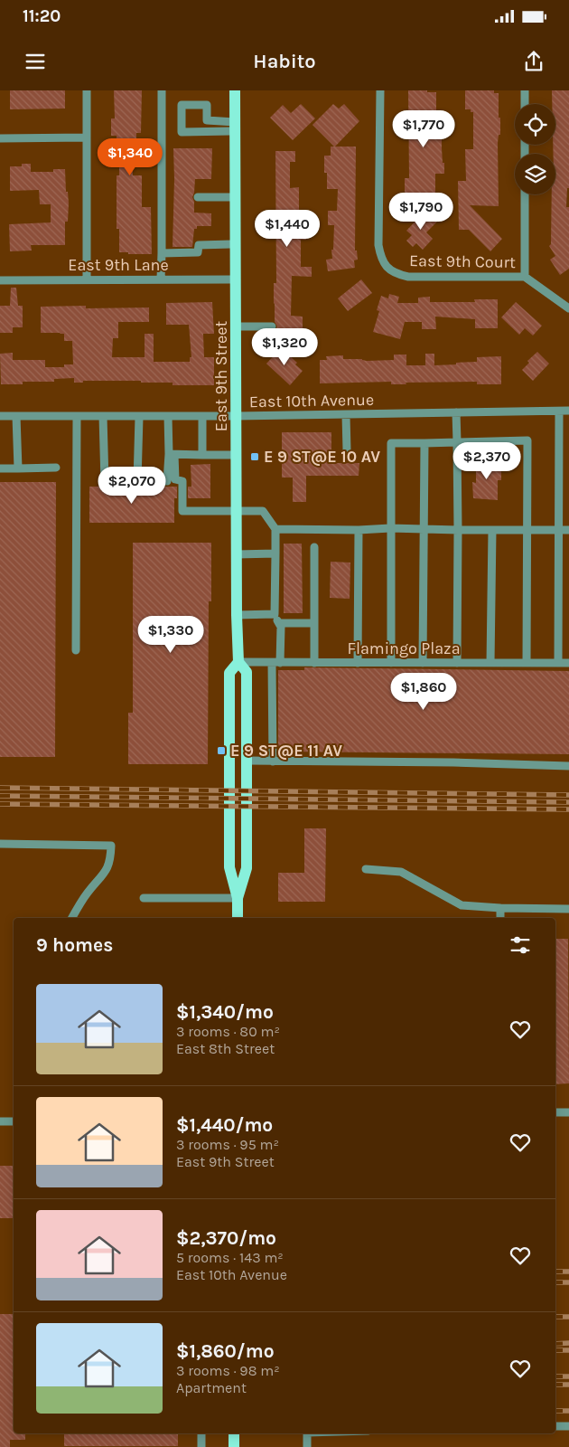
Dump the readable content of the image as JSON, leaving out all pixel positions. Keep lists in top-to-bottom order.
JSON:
{
  "streets": {
    "main road": ["East 9th Street"],
    "street": [
      "East 9th Court",
      "East 9th Lane",
      "East 10th Avenue",
      "Flamingo Plaza"
    ]
  },
  "crossings": [
    ["East 9th Lane", "East 9th Street"],
    ["East 9th Street", "East 10th Avenue"],
    ["East 9th Street", "Flamingo Plaza"]
  ],
  "places": {
    "transit": ["E 9 ST@E 10 AV", "E 9 ST@E 11 AV"]
  },
  "page": {
    "status": "11:20",
    "header": "Habito",
    "price": [
      "$1,770",
      "$1,340",
      "$1,790",
      "$1,440",
      "$1,320",
      "$2,370",
      "$2,070",
      "$1,330",
      "$1,860"
    ],
    "heading": "9 homes",
    "list": [
      {
        "name": "$1,340/mo",
        "note": "3 rooms · 80 m² · East 8th Street"
      },
      {
        "name": "$1,440/mo",
        "note": "3 rooms · 95 m² · East 9th Street"
      },
      {
        "name": "$2,370/mo",
        "note": "5 rooms · 143 m² · East 10th Avenue"
      },
      {
        "name": "$1,860/mo",
        "note": "3 rooms · 98 m² · Apartment"
      }
    ]
  }
}
